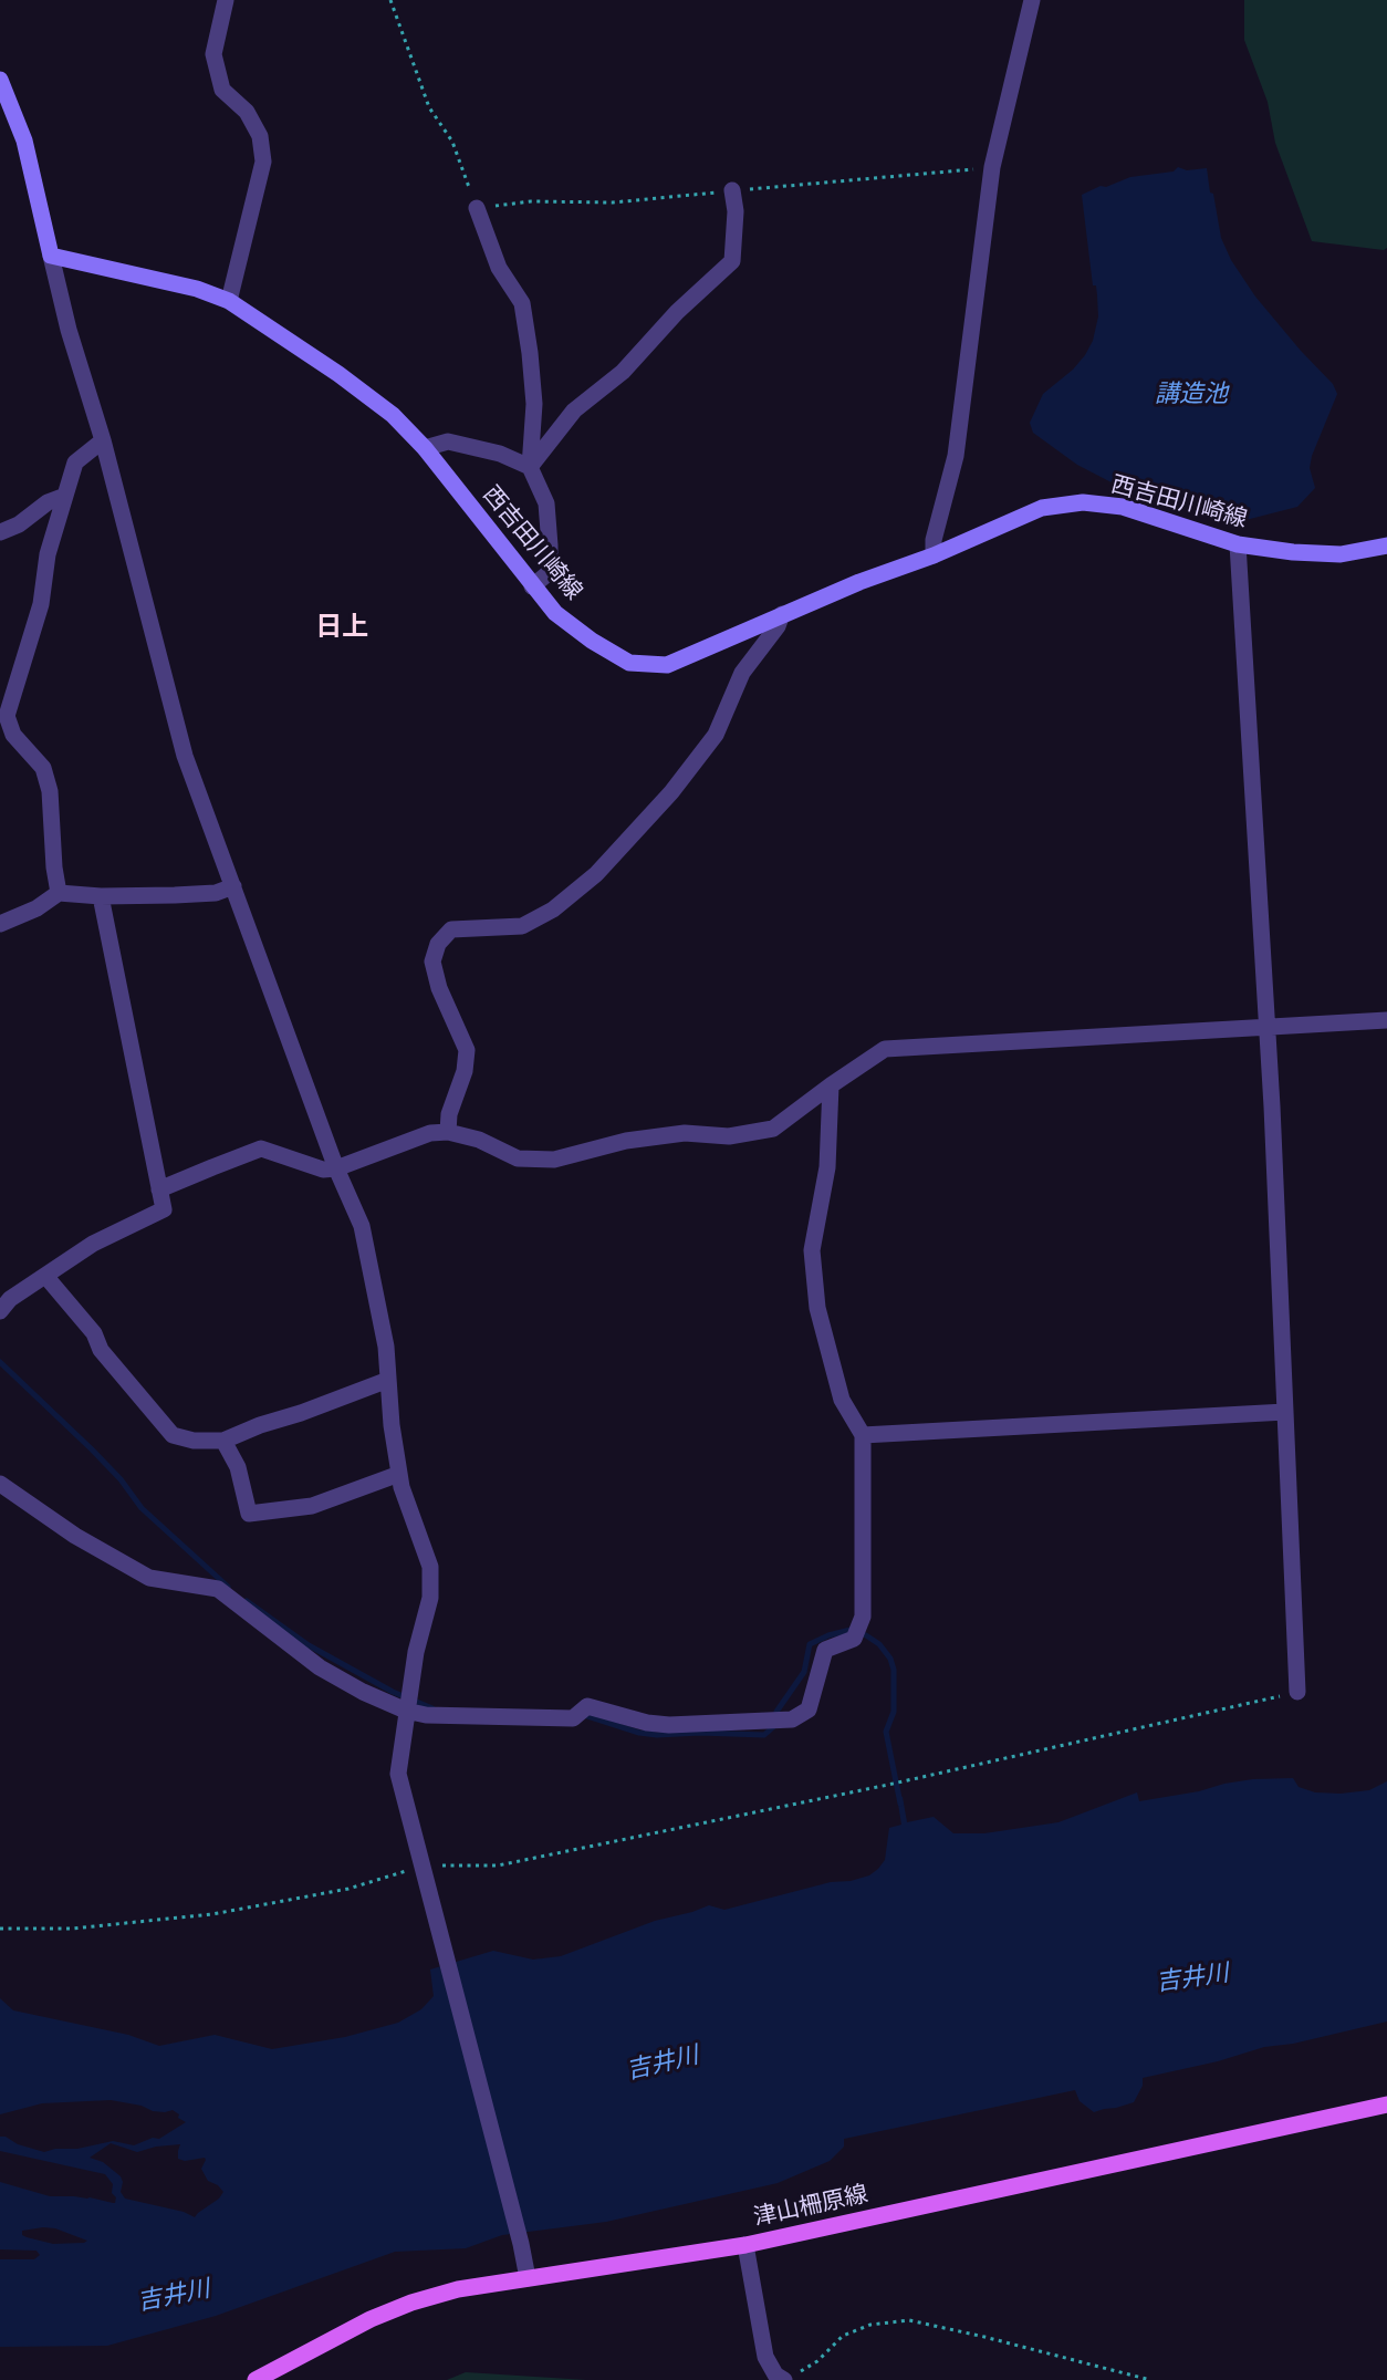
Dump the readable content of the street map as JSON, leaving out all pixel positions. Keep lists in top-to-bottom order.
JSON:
{
  "streets": {
    "main road": ["西吉田川崎線", "津山柵原線"]
  },
  "districts": ["日上"],
  "water": ["講造池", "吉井川"]
}
